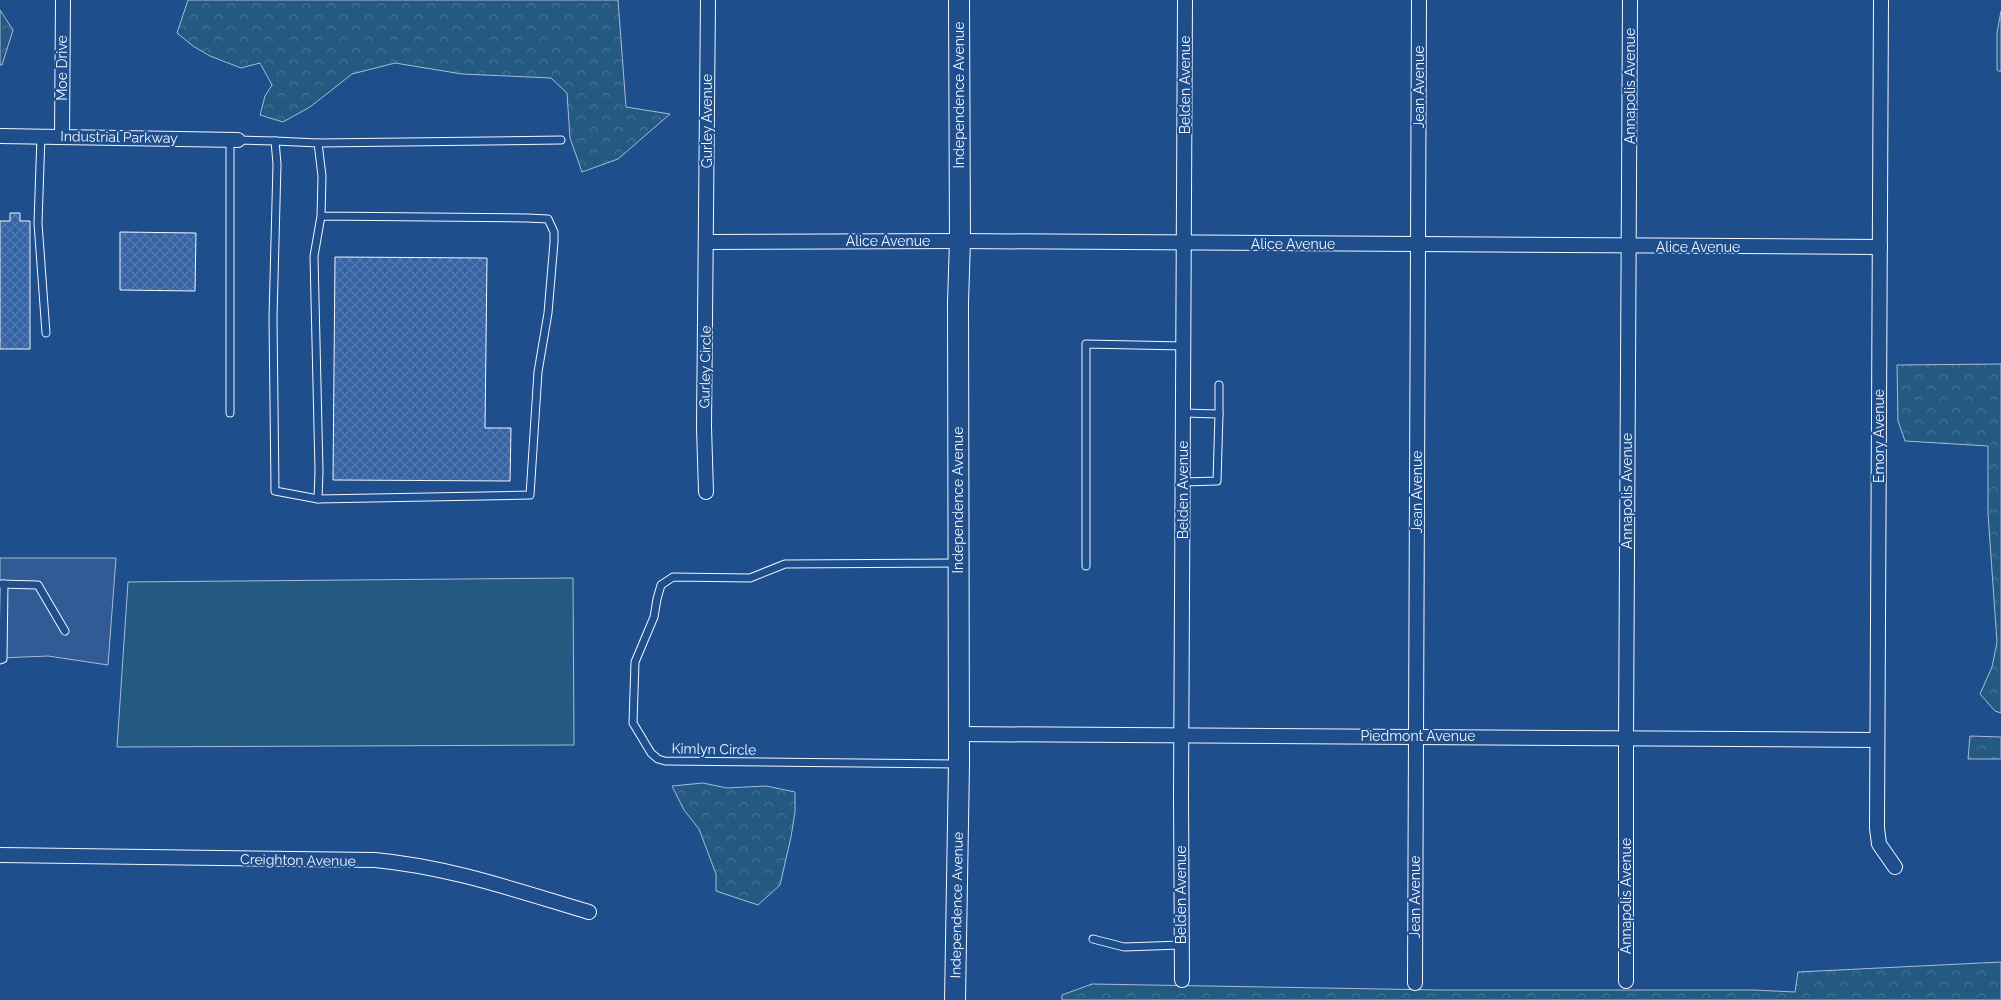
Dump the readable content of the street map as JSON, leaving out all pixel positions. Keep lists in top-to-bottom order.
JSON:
{
  "streets": {
    "street": [
      "Moe Drive",
      "Belden Avenue",
      "Annapolis Avenue",
      "Jean Avenue",
      "Independence Avenue",
      "Gurley Avenue",
      "Industrial Parkway",
      "Alice Avenue",
      "Gurley Circle",
      "Emory Avenue",
      "Piedmont Avenue",
      "Creighton Avenue"
    ],
    "lane": ["Kimlyn Circle"]
  },
  "crossings": [
    ["Moe Drive", "Industrial Parkway"],
    ["Belden Avenue", "Alice Avenue"],
    ["Belden Avenue", "Piedmont Avenue"],
    ["Annapolis Avenue", "Alice Avenue"],
    ["Annapolis Avenue", "Piedmont Avenue"],
    ["Jean Avenue", "Alice Avenue"],
    ["Jean Avenue", "Piedmont Avenue"],
    ["Independence Avenue", "Alice Avenue"],
    ["Independence Avenue", "Piedmont Avenue"],
    ["Independence Avenue", "Kimlyn Circle"],
    ["Gurley Avenue", "Alice Avenue"],
    ["Gurley Avenue", "Gurley Circle"],
    ["Alice Avenue", "Gurley Circle"],
    ["Alice Avenue", "Emory Avenue"],
    ["Emory Avenue", "Piedmont Avenue"]
  ]
}
